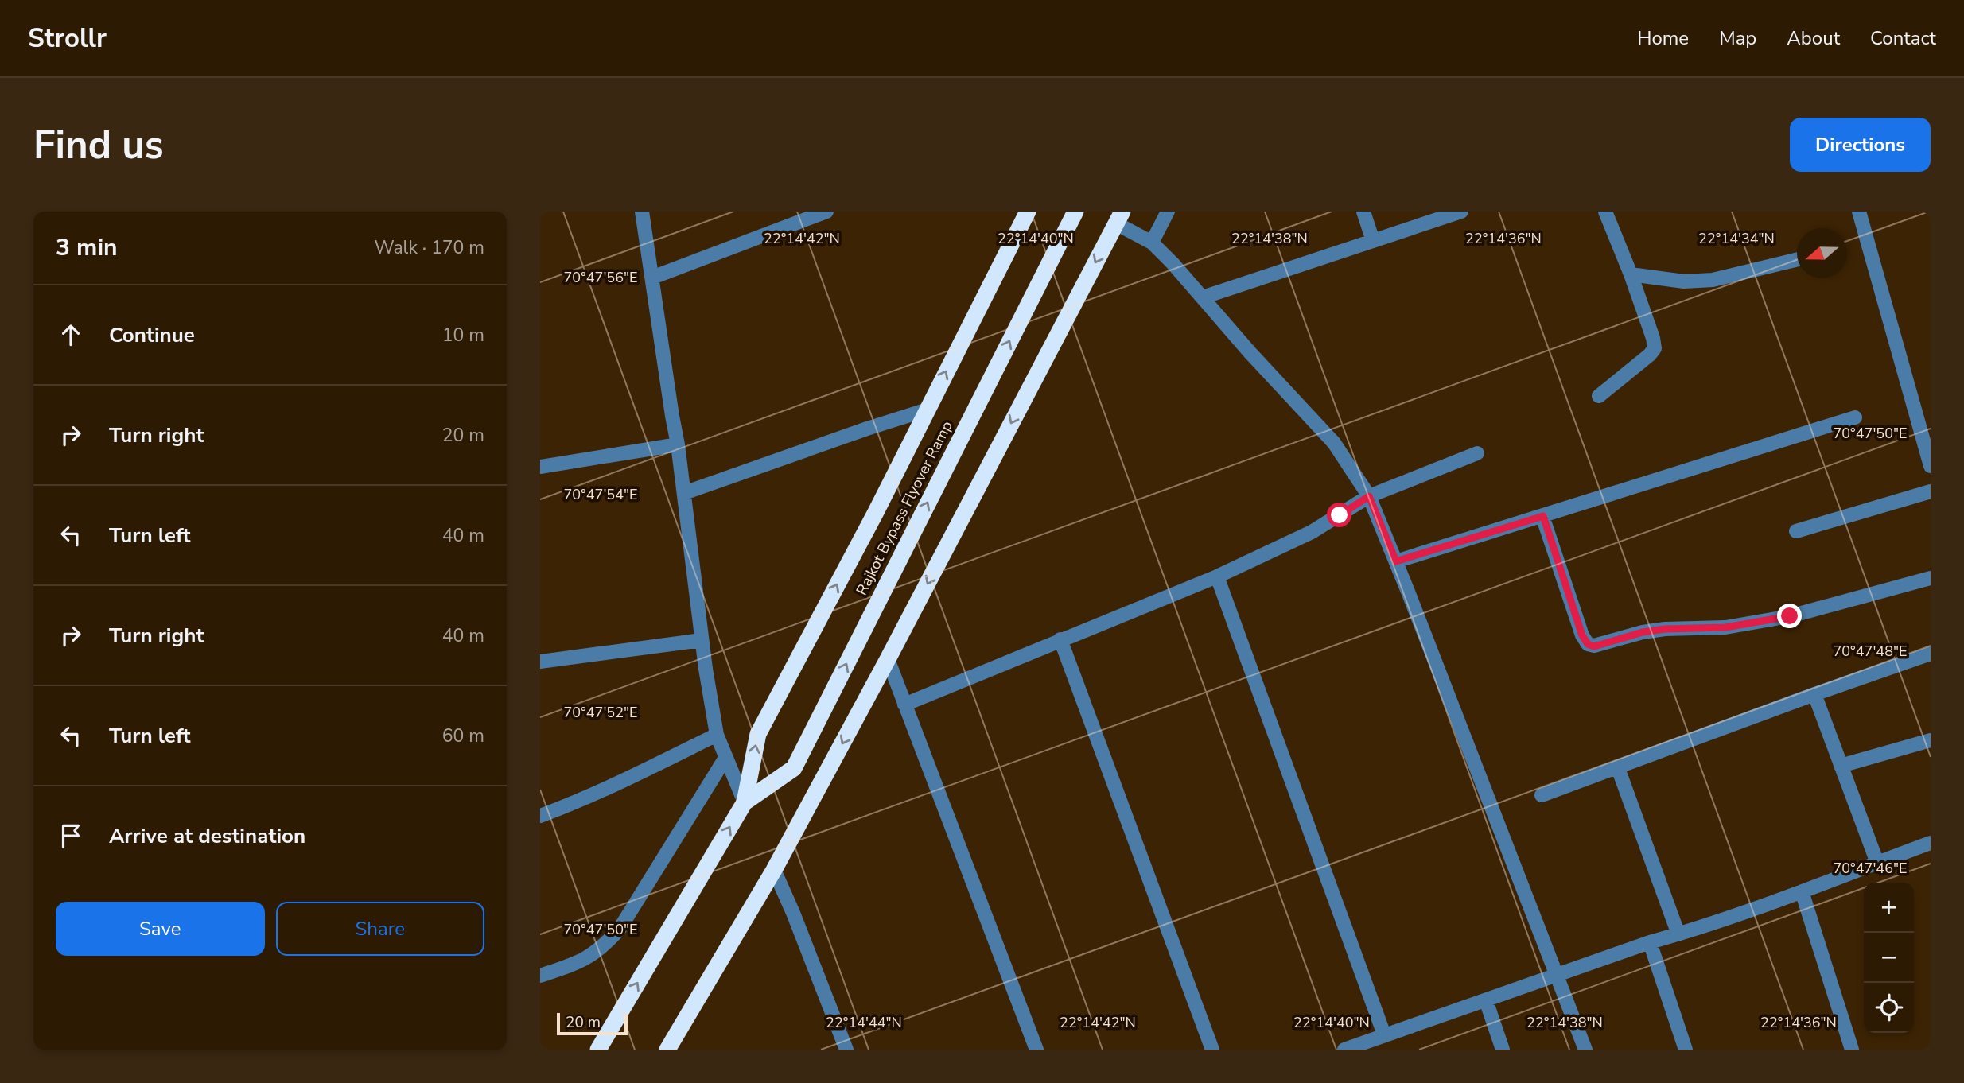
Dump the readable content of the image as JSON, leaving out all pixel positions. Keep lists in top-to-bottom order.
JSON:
{
  "streets": {
    "highway": ["Rajkot Bypass Flyover Ramp"]
  },
  "scale_bar": "20 m",
  "north": "left",
  "page": {
    "header": "Strollr",
    "nav": [
      "Home",
      "Map",
      "About",
      "Contact"
    ],
    "buttons": [
      "Directions",
      ["Save", "Share"]
    ],
    "title": "Find us",
    "heading": ["3 min", "Walk · 170 m"],
    "list": [
      ["Continue", "10 m"],
      ["Turn right", "20 m"],
      ["Turn left", "40 m"],
      ["Turn right", "40 m"],
      ["Turn left", "60 m"],
      "Arrive at destination"
    ],
    "map_buttons": ["+", "−"],
    "scale": "20 m"
  },
  "coordinates": [
    "22°14'42\"N",
    "22°14'40\"N",
    "22°14'38\"N",
    "22°14'36\"N",
    "22°14'34\"N",
    "70°47'56\"E",
    "70°47'50\"E",
    "70°47'54\"E",
    "70°47'48\"E",
    "70°47'52\"E",
    "70°47'46\"E",
    "22°14'44\"N"
  ]
}
